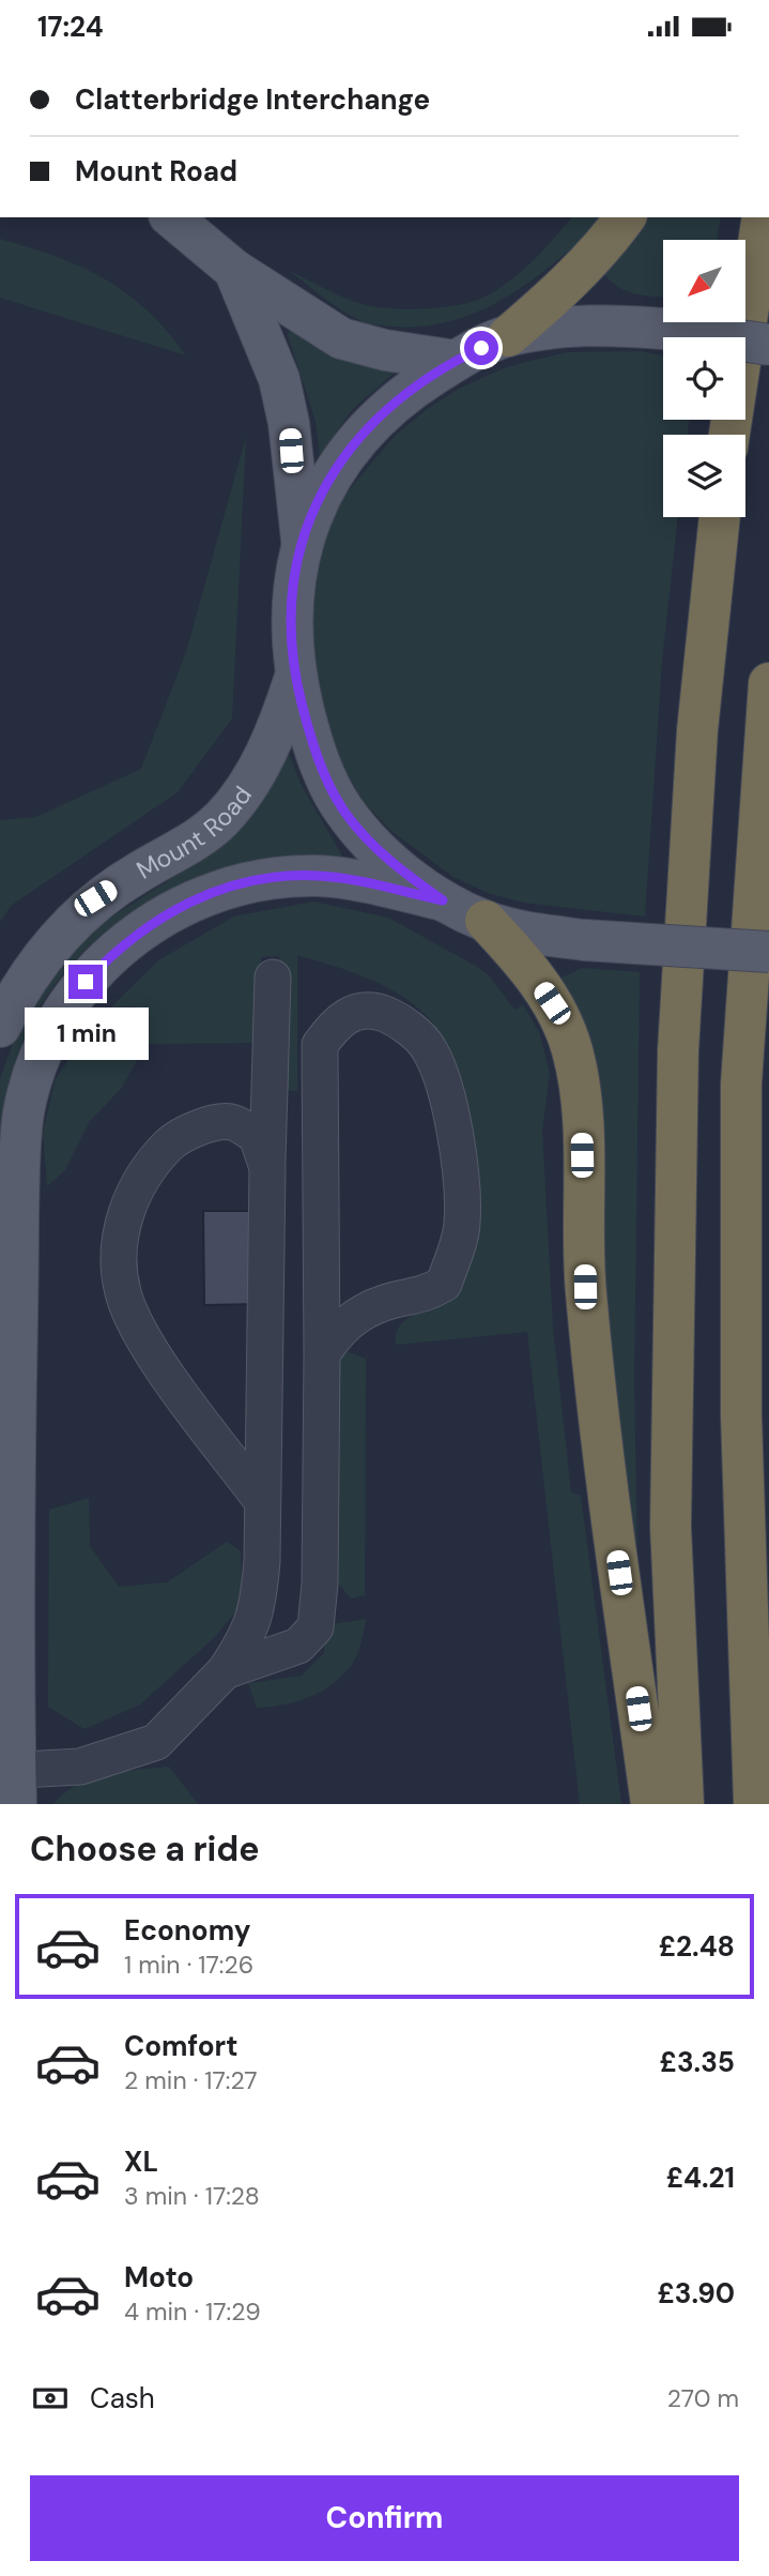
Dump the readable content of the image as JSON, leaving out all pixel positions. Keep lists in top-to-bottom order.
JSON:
{
  "streets": {
    "main road": ["Mount Road"]
  },
  "north": "bottom left",
  "page": {
    "status": "17:24",
    "banner": ["Clatterbridge Interchange", "Mount Road"],
    "bubble": "1 min",
    "heading": "Choose a ride",
    "list": [
      {
        "name": "Economy",
        "note": "1 min · 17:26",
        "value": "£2.48"
      },
      {
        "name": "Comfort",
        "note": "2 min · 17:27",
        "value": "£3.35"
      },
      {
        "name": "XL",
        "note": "3 min · 17:28",
        "value": "£4.21"
      },
      {
        "name": "Moto",
        "note": "4 min · 17:29",
        "value": "£3.90"
      }
    ],
    "pay": ["Cash", "270 m"],
    "buttons": "Confirm"
  }
}
